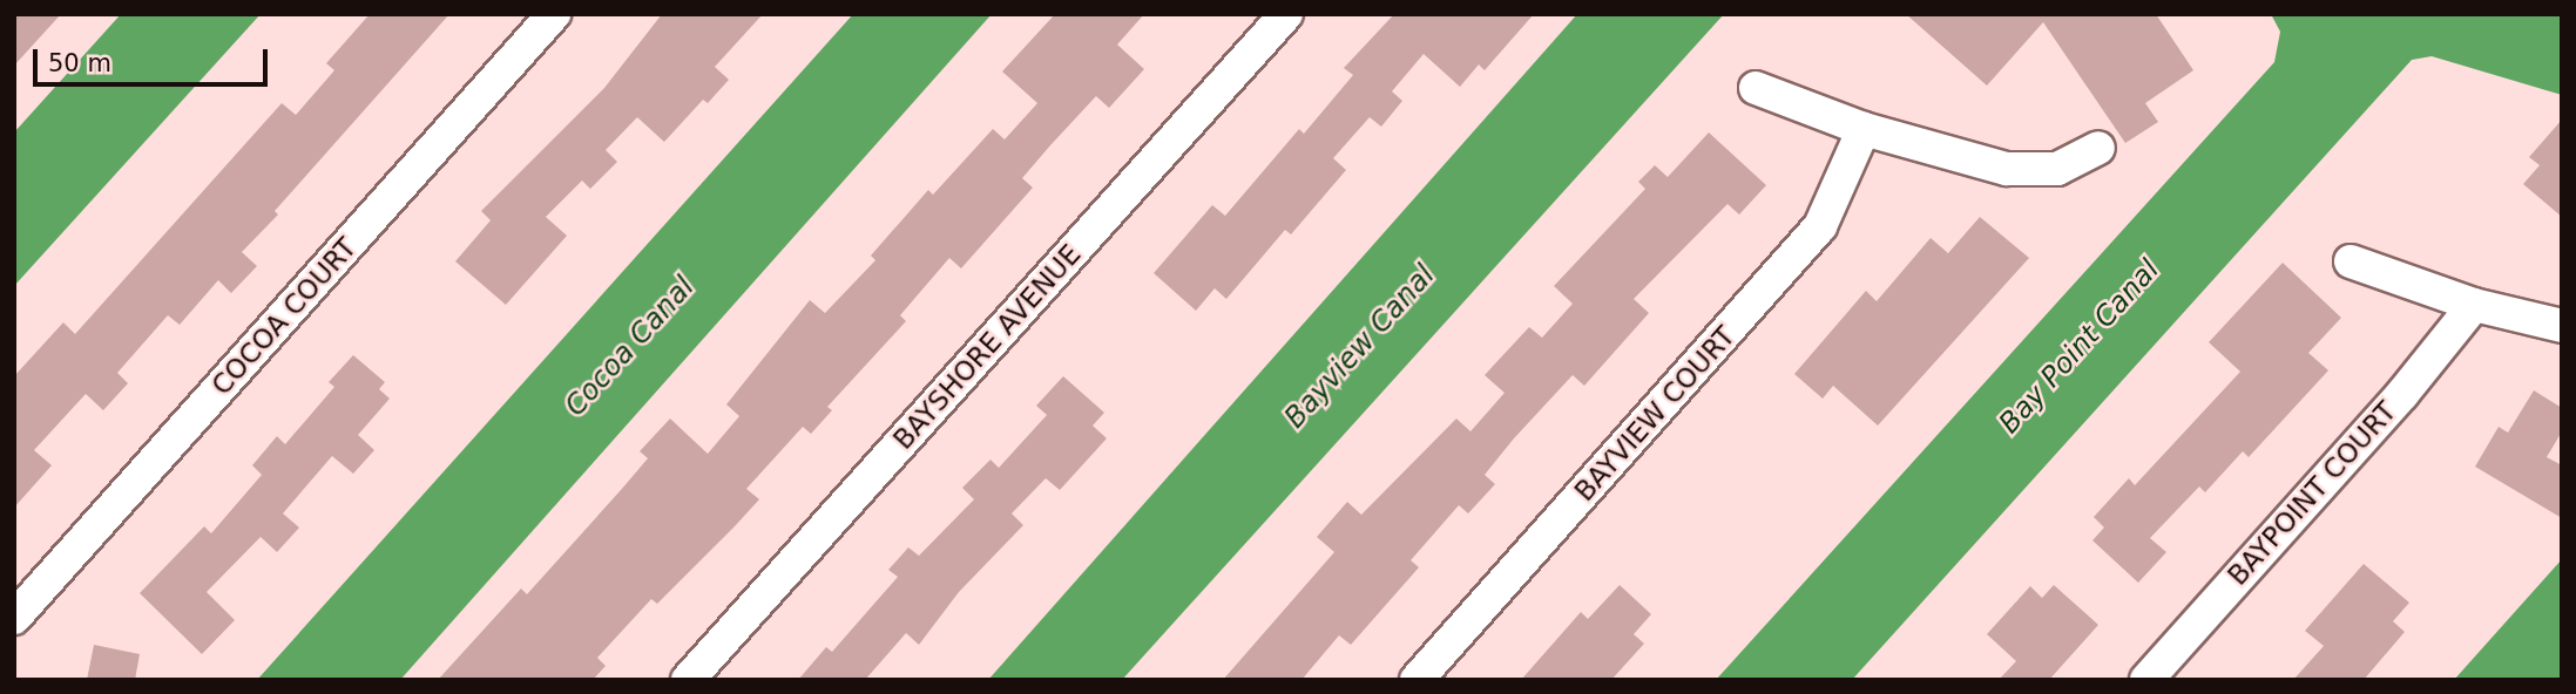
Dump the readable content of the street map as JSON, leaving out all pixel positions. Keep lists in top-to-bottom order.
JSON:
{
  "streets": {
    "street": [
      "COCOA COURT",
      "BAYSHORE AVENUE",
      "BAYVIEW COURT",
      "BAYPOINT COURT"
    ]
  },
  "water": ["Cocoa Canal", "Bayview Canal", "Bay Point Canal"],
  "scale_bar": "50 m"
}
